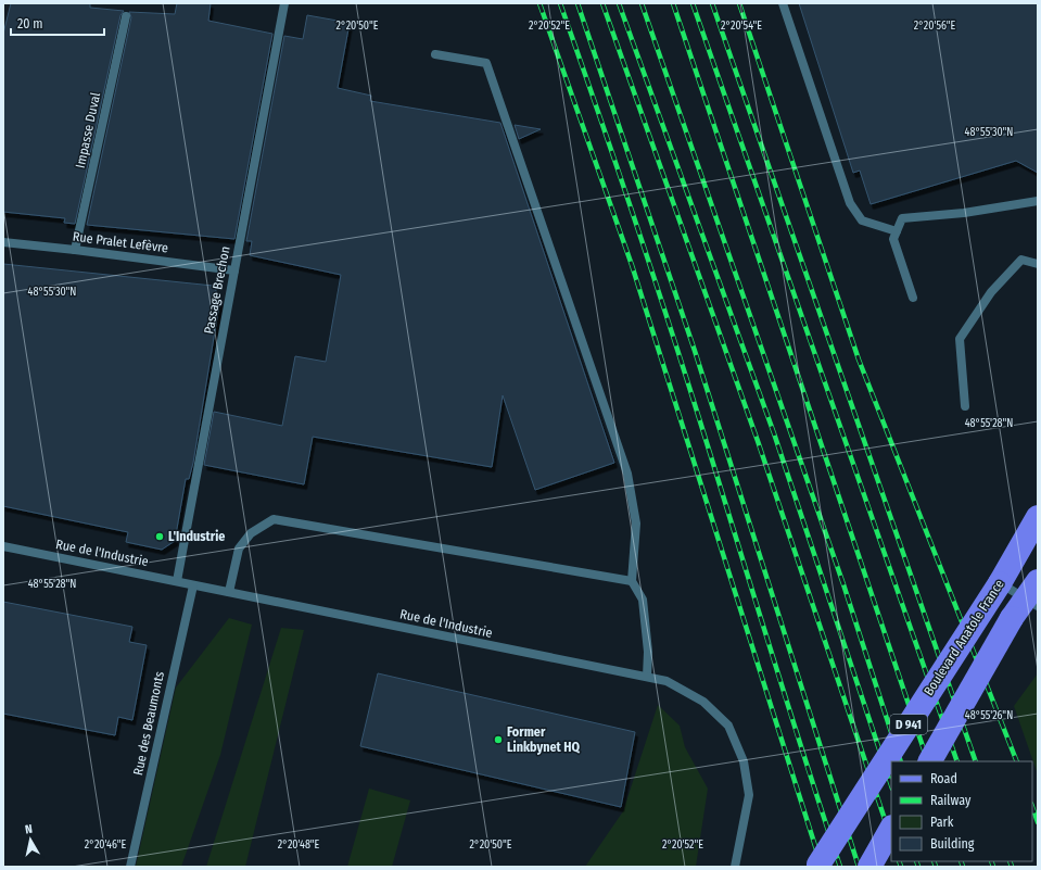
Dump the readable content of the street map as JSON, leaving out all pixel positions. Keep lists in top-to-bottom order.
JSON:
{
  "streets": {
    "main road": ["Boulevard Anatole France", "D 941"],
    "street": [
      "Impasse Duval",
      "Rue Pralet Lefèvre",
      "Passage Brechon",
      "Rue de l'Industrie",
      "Rue des Beaumonts"
    ]
  },
  "crossings": [
    ["Impasse Duval", "Rue Pralet Lefèvre"],
    ["Rue Pralet Lefèvre", "Passage Brechon"],
    ["Passage Brechon", "Rue de l'Industrie"],
    ["Rue de l'Industrie", "Rue des Beaumonts"]
  ],
  "places": ["L'Industrie", "Former Linkbynet HQ"],
  "legend": [
    "Road",
    "Railway",
    "Park",
    "Building"
  ],
  "scale_bar": "20 m",
  "north": "top",
  "coordinates": [
    "2°20'50\"E",
    "2°20'52\"E",
    "2°20'54\"E",
    "2°20'56\"E",
    "48°55'30\"N",
    "48°55'28\"N",
    "48°55'26\"N",
    "2°20'46\"E",
    "2°20'48\"E"
  ]
}
